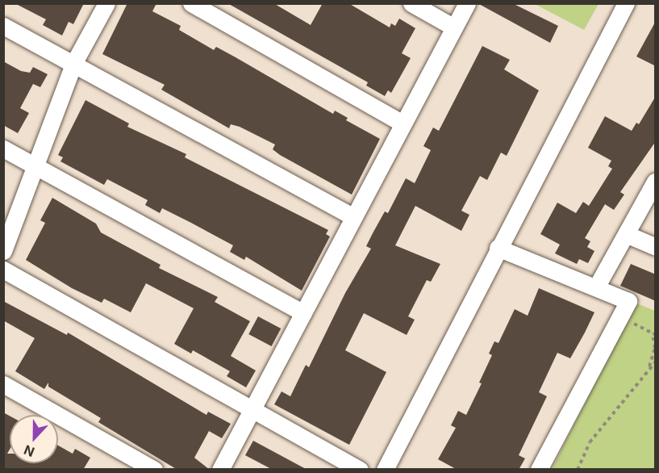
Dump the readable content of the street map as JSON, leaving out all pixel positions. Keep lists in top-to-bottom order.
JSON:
{
  "north": "bottom"
}
